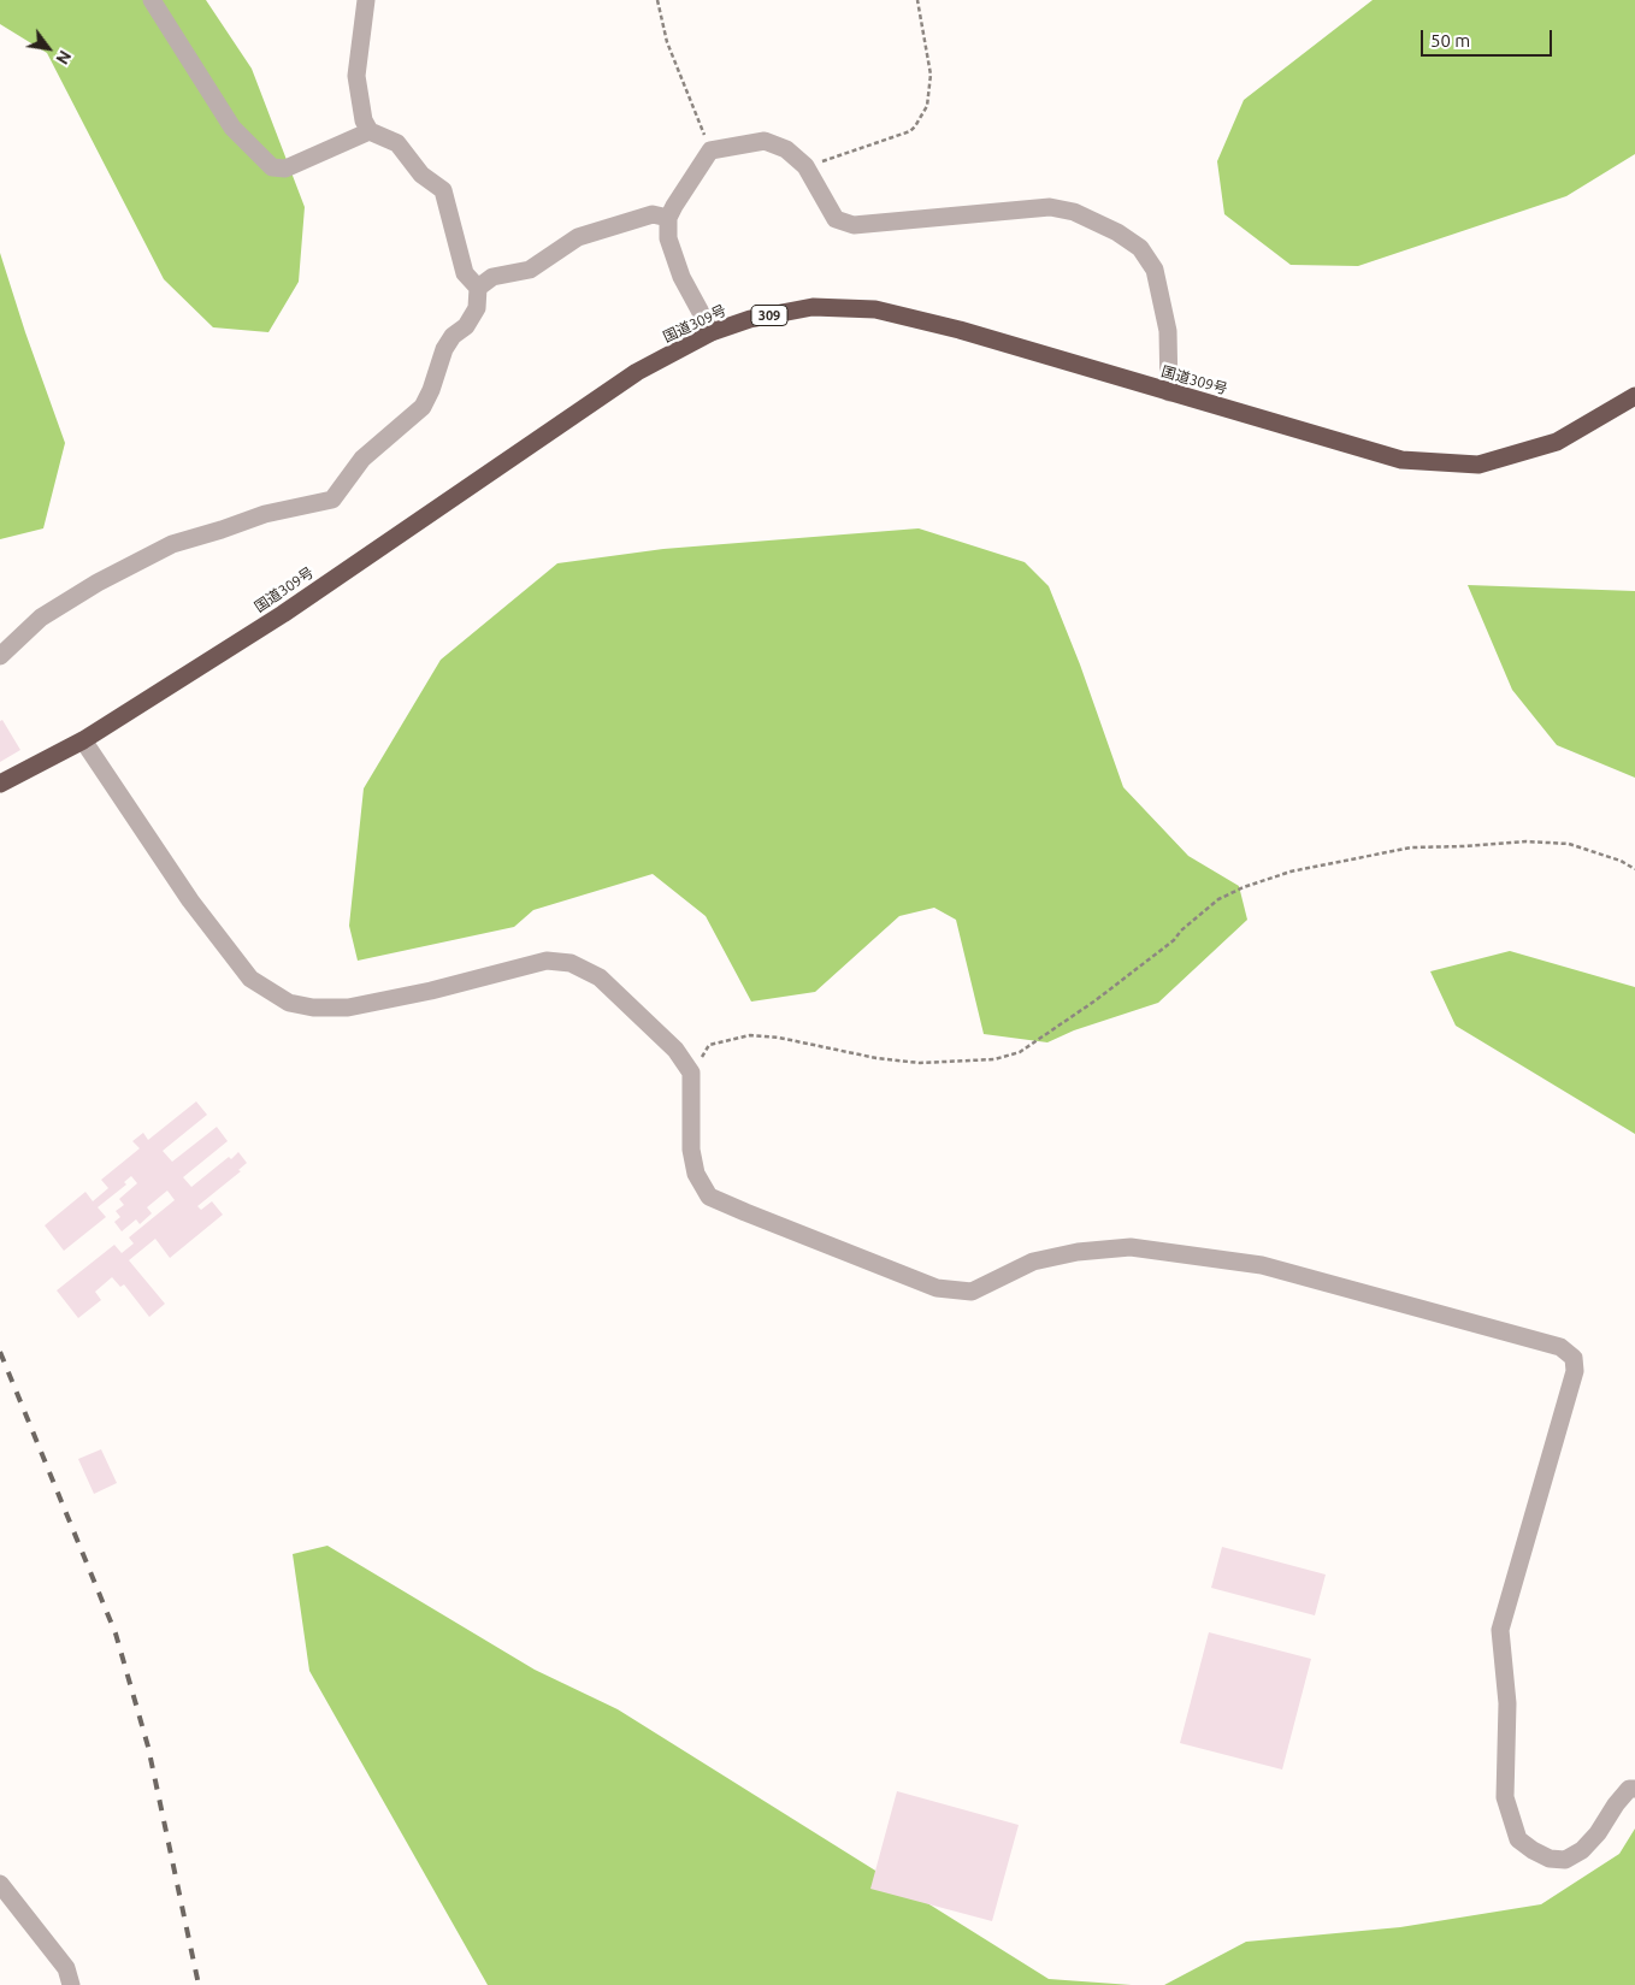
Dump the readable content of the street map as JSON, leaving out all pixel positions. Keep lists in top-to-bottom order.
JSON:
{
  "streets": {
    "highway": ["309", "国道309号"]
  },
  "scale_bar": "50 m",
  "north": "bottom right"
}
